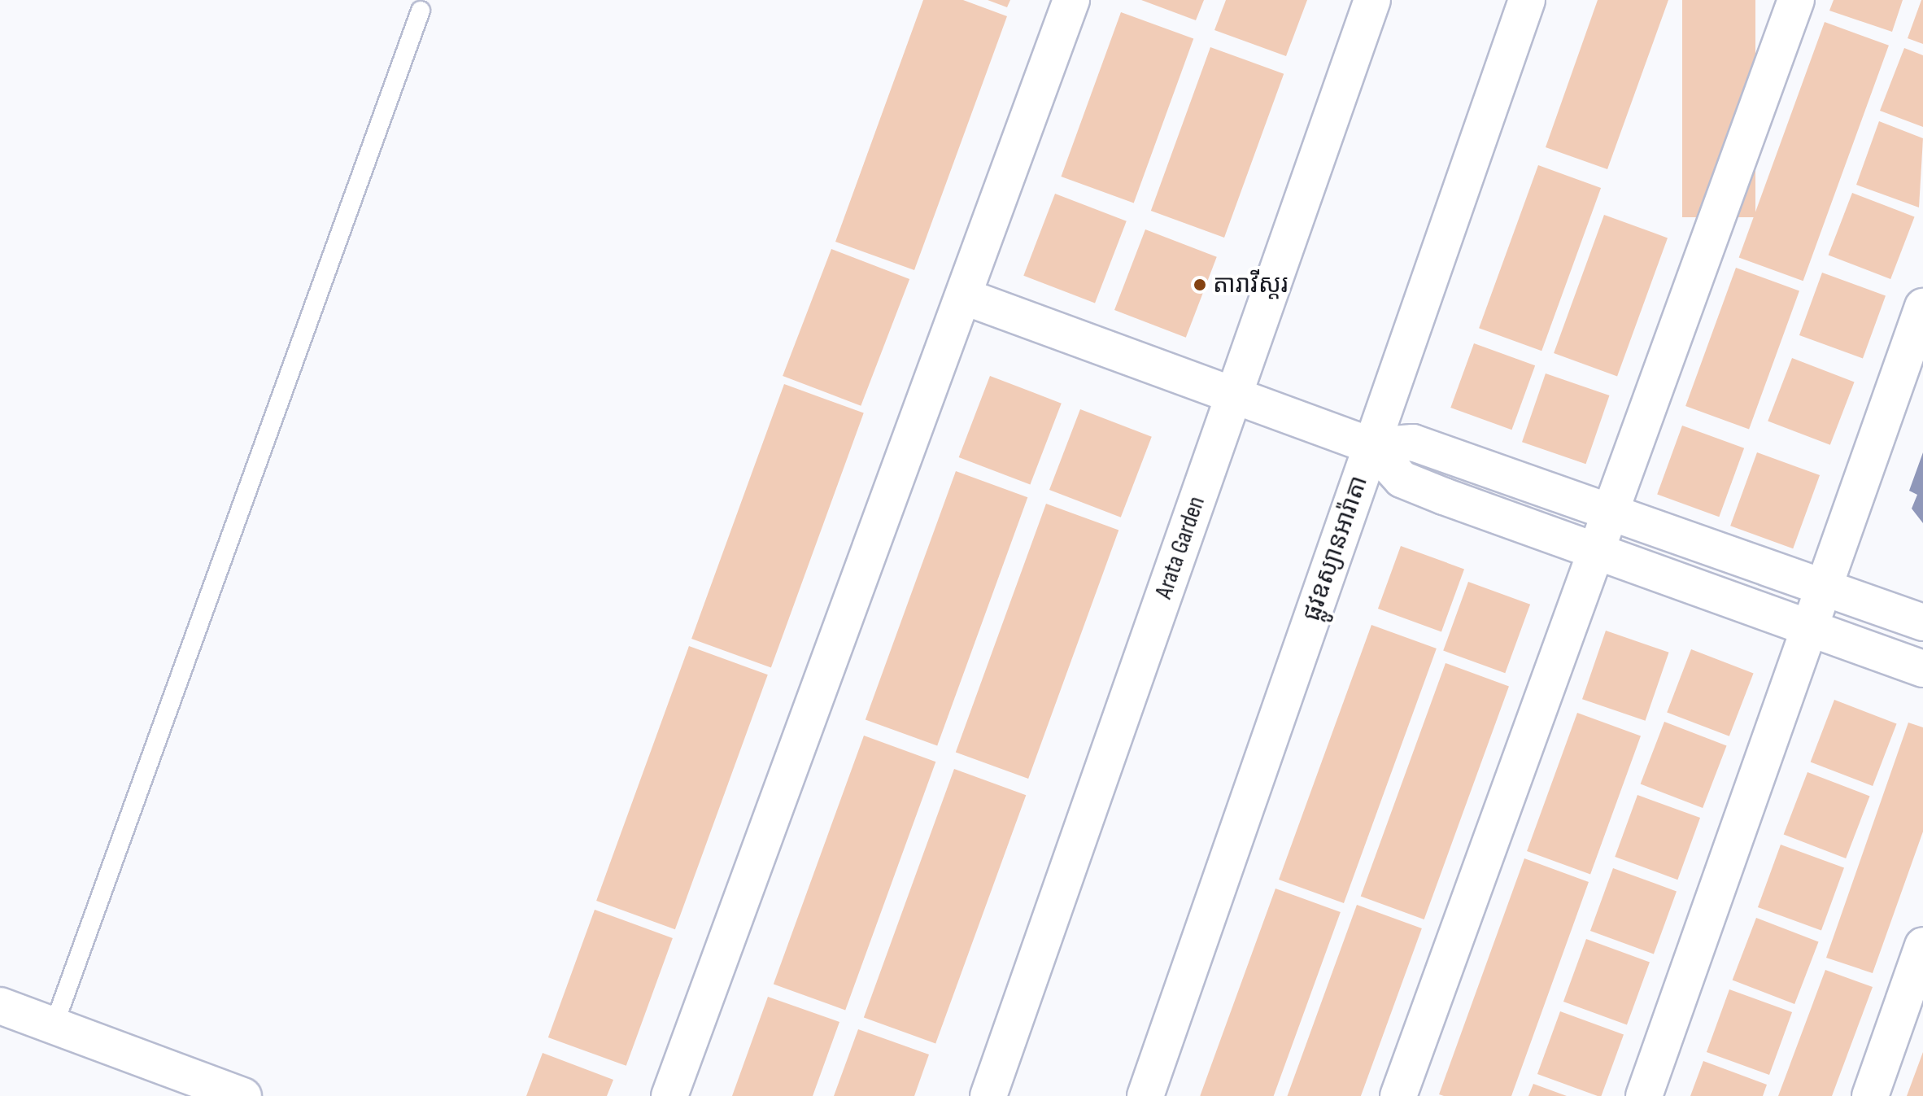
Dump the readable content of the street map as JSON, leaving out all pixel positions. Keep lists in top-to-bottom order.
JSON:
{
  "streets": {
    "street": ["Arata Garden", "ផ្លូវឧស្យានអារ៉ាតា"]
  },
  "places": ["តារាវីស្តរ"]
}
